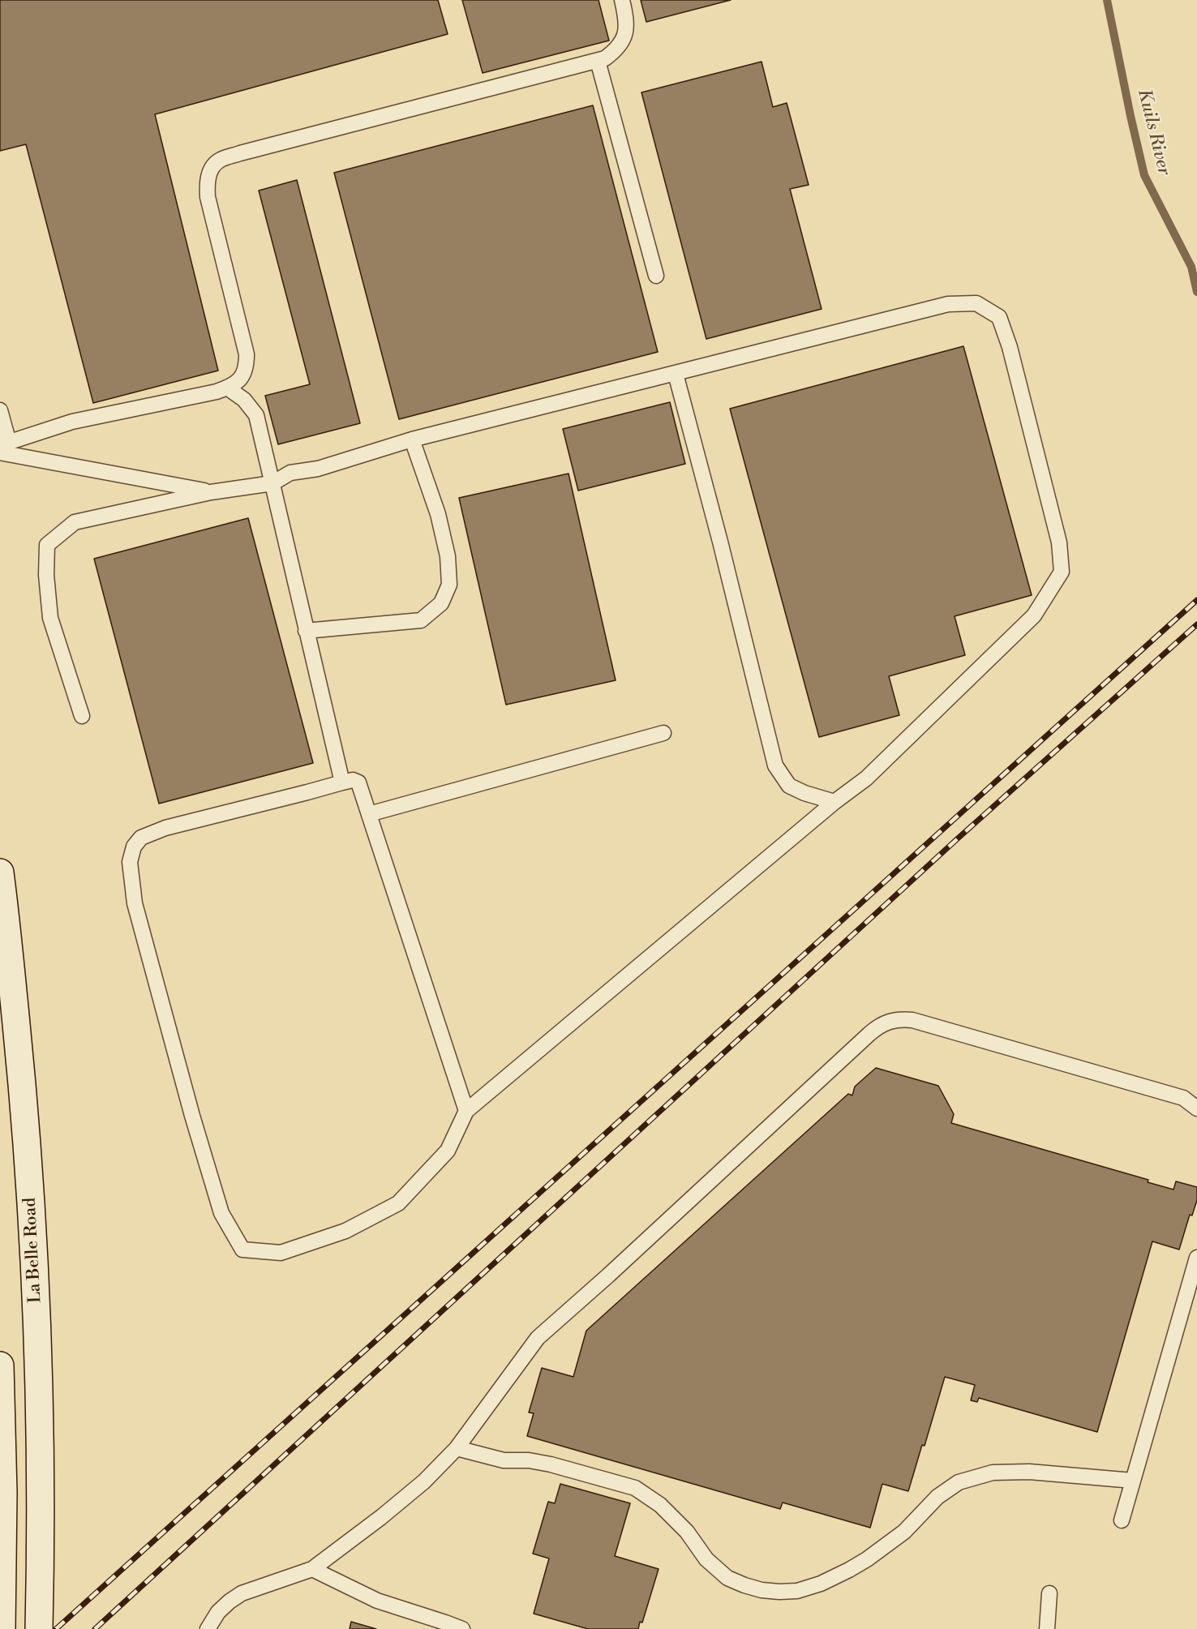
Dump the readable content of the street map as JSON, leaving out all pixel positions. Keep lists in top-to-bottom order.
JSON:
{
  "streets": {
    "main road": ["La Belle Road"]
  },
  "water": ["Kuils River"]
}
